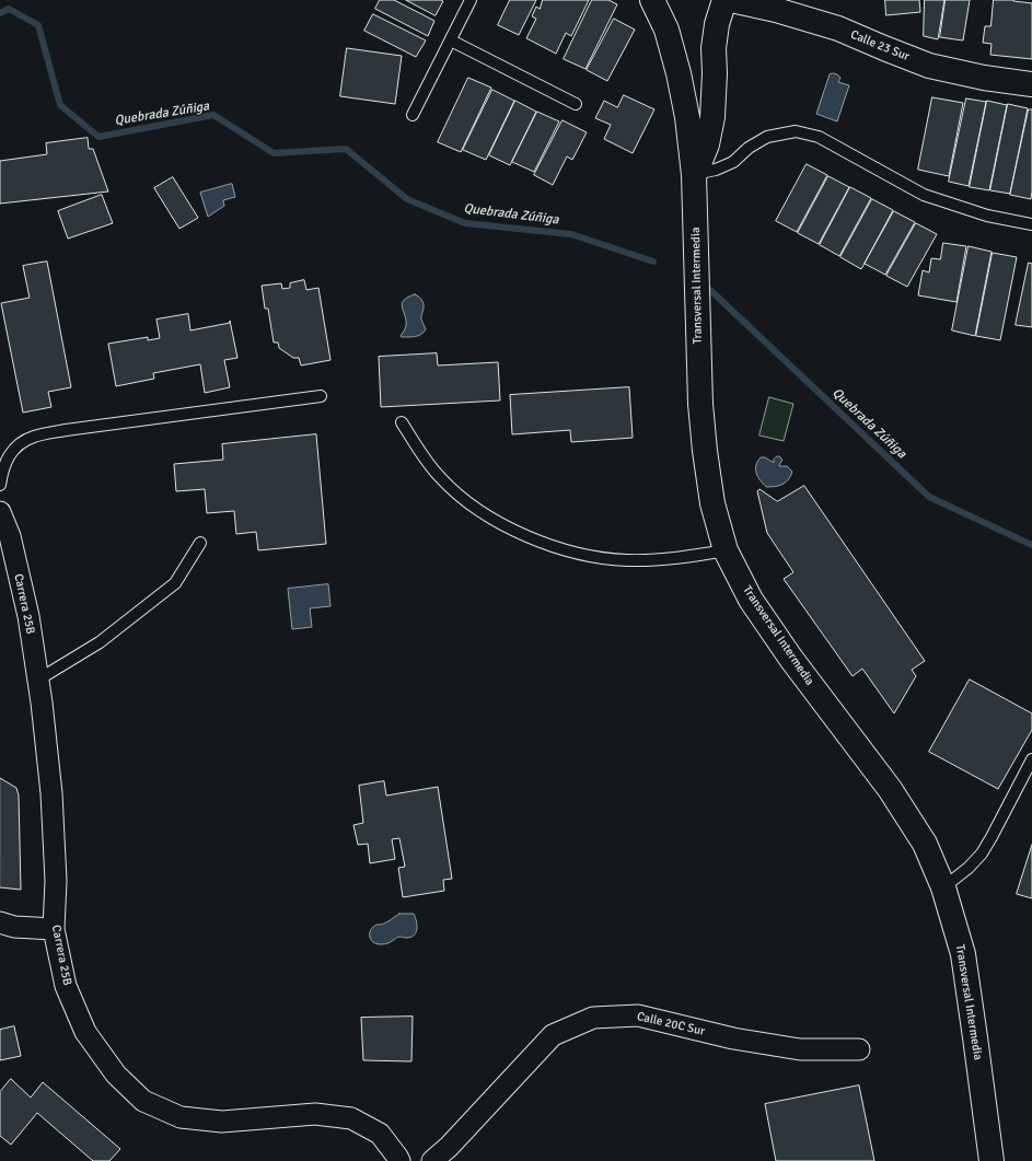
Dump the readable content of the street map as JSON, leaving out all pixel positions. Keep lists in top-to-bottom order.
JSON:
{
  "streets": {
    "street": [
      "Calle 23 Sur",
      "Transversal Intermedia",
      "Carrera 25B",
      "Calle 20C Sur"
    ]
  },
  "water": ["Quebrada Zúñiga"]
}
